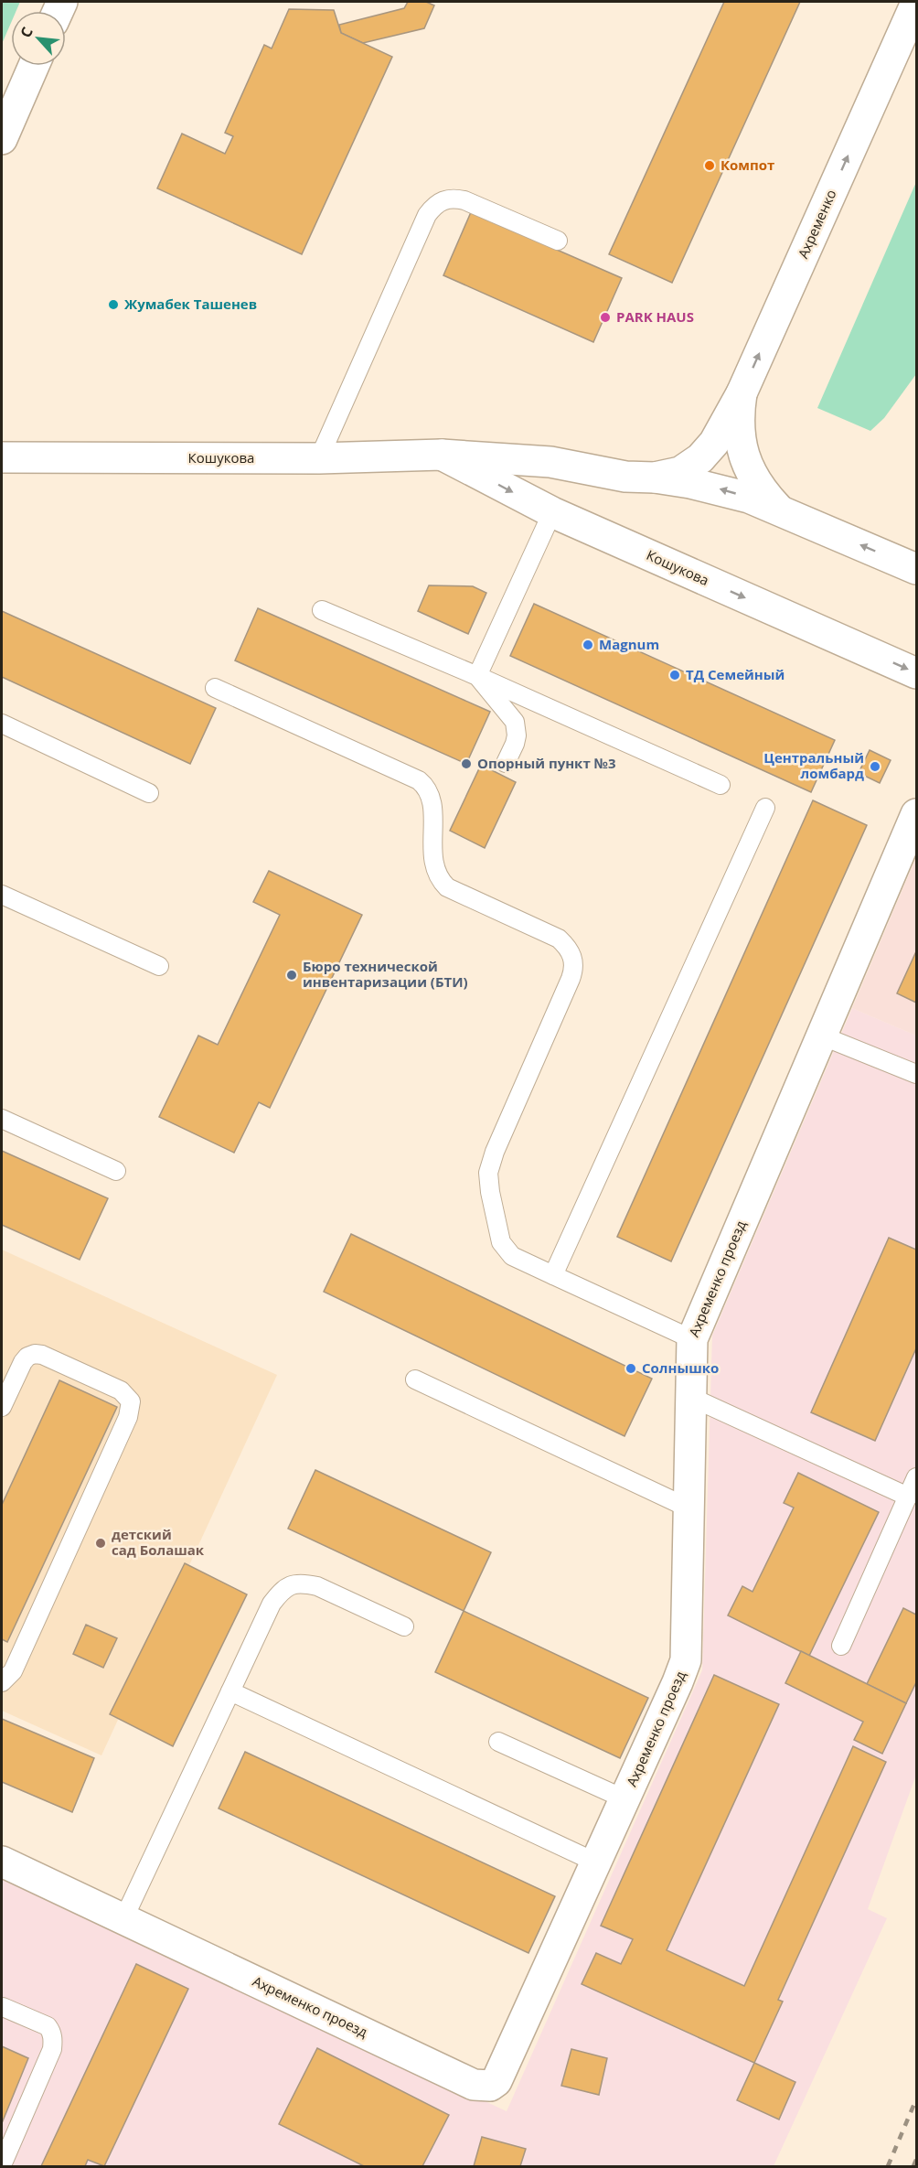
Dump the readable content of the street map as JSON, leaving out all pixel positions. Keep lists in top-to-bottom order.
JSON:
{
  "streets": {
    "street": ["Ахременко", "Кошукова", "Ахременко проезд"]
  },
  "crossings": [
    ["Ахременко", "Кошукова"]
  ],
  "one_way": ["Ахременко"],
  "places": [
    "Компот",
    "Жумабек Ташенев",
    "PARK HAUS",
    "Magnum",
    "ТД Семейный",
    "Опорный пункт №3",
    "Центральный ломбард",
    "Бюро технической инвентаризации (БТИ)",
    "Солнышко",
    "детский сад Болашак"
  ],
  "north": "top left"
}
